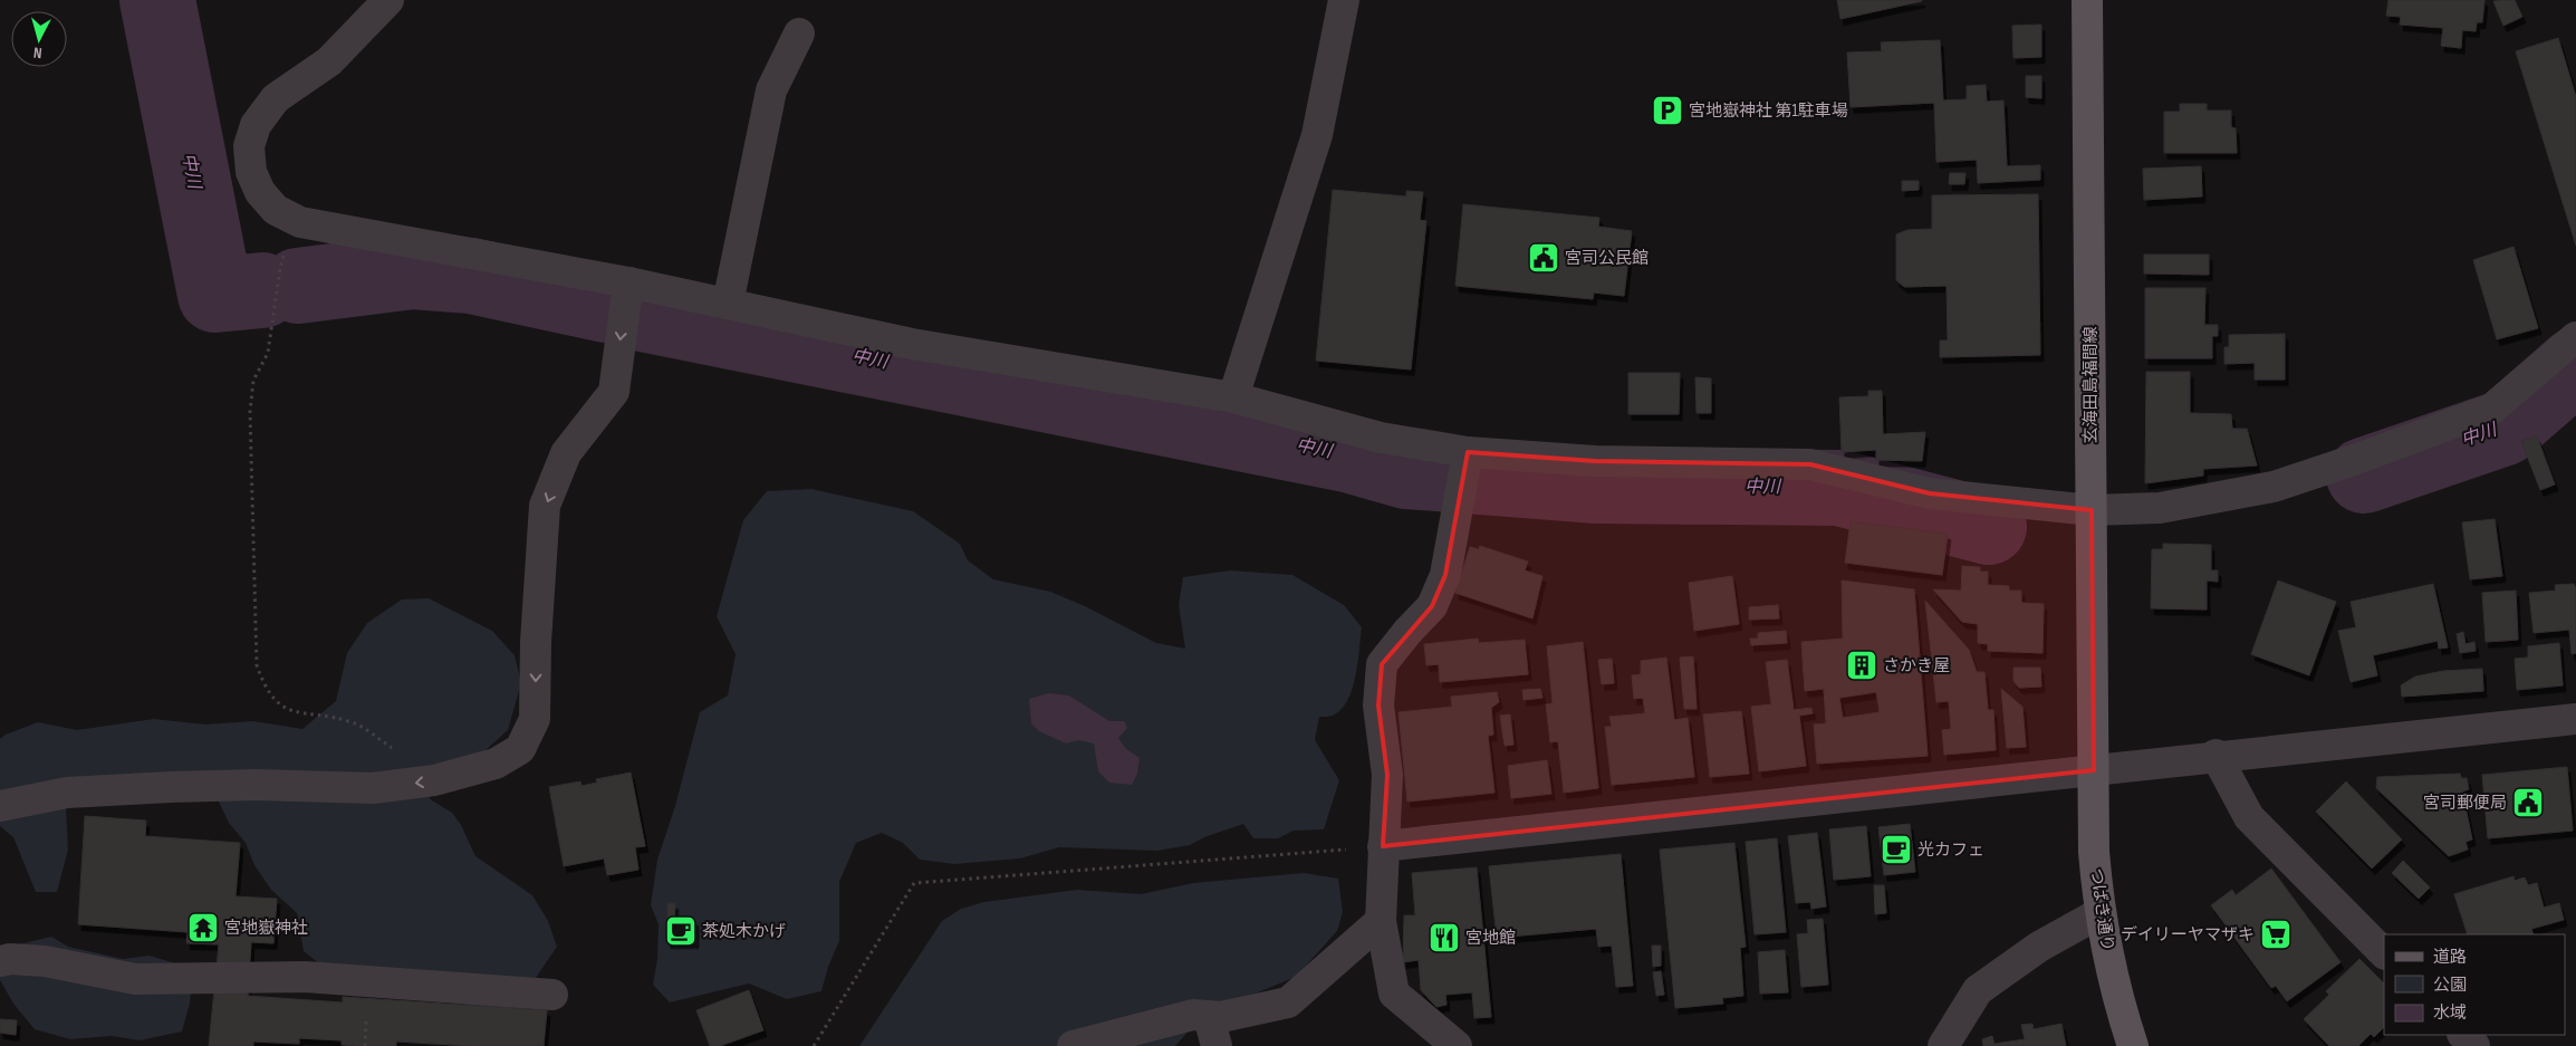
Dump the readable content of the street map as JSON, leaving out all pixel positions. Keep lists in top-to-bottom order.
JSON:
{
  "streets": {
    "main road": ["玄海田島福間線", "つばき通り"]
  },
  "crossings": [
    ["玄海田島福間線", "つばき通り"]
  ],
  "water": ["中川"],
  "places": {
    "parking": ["宮地嶽神社 第1駐車場"],
    "public building": ["宮司公民館", "宮司郵便局"],
    "building": ["さかき屋"],
    "cafe": ["光カフェ", "茶処木かげ"],
    "temple": ["宮地嶽神社"],
    "supermarket": ["デイリーヤマザキ"],
    "restaurant": ["宮地館"]
  },
  "legend": ["道路", "公園", "水域"],
  "north": "bottom"
}
